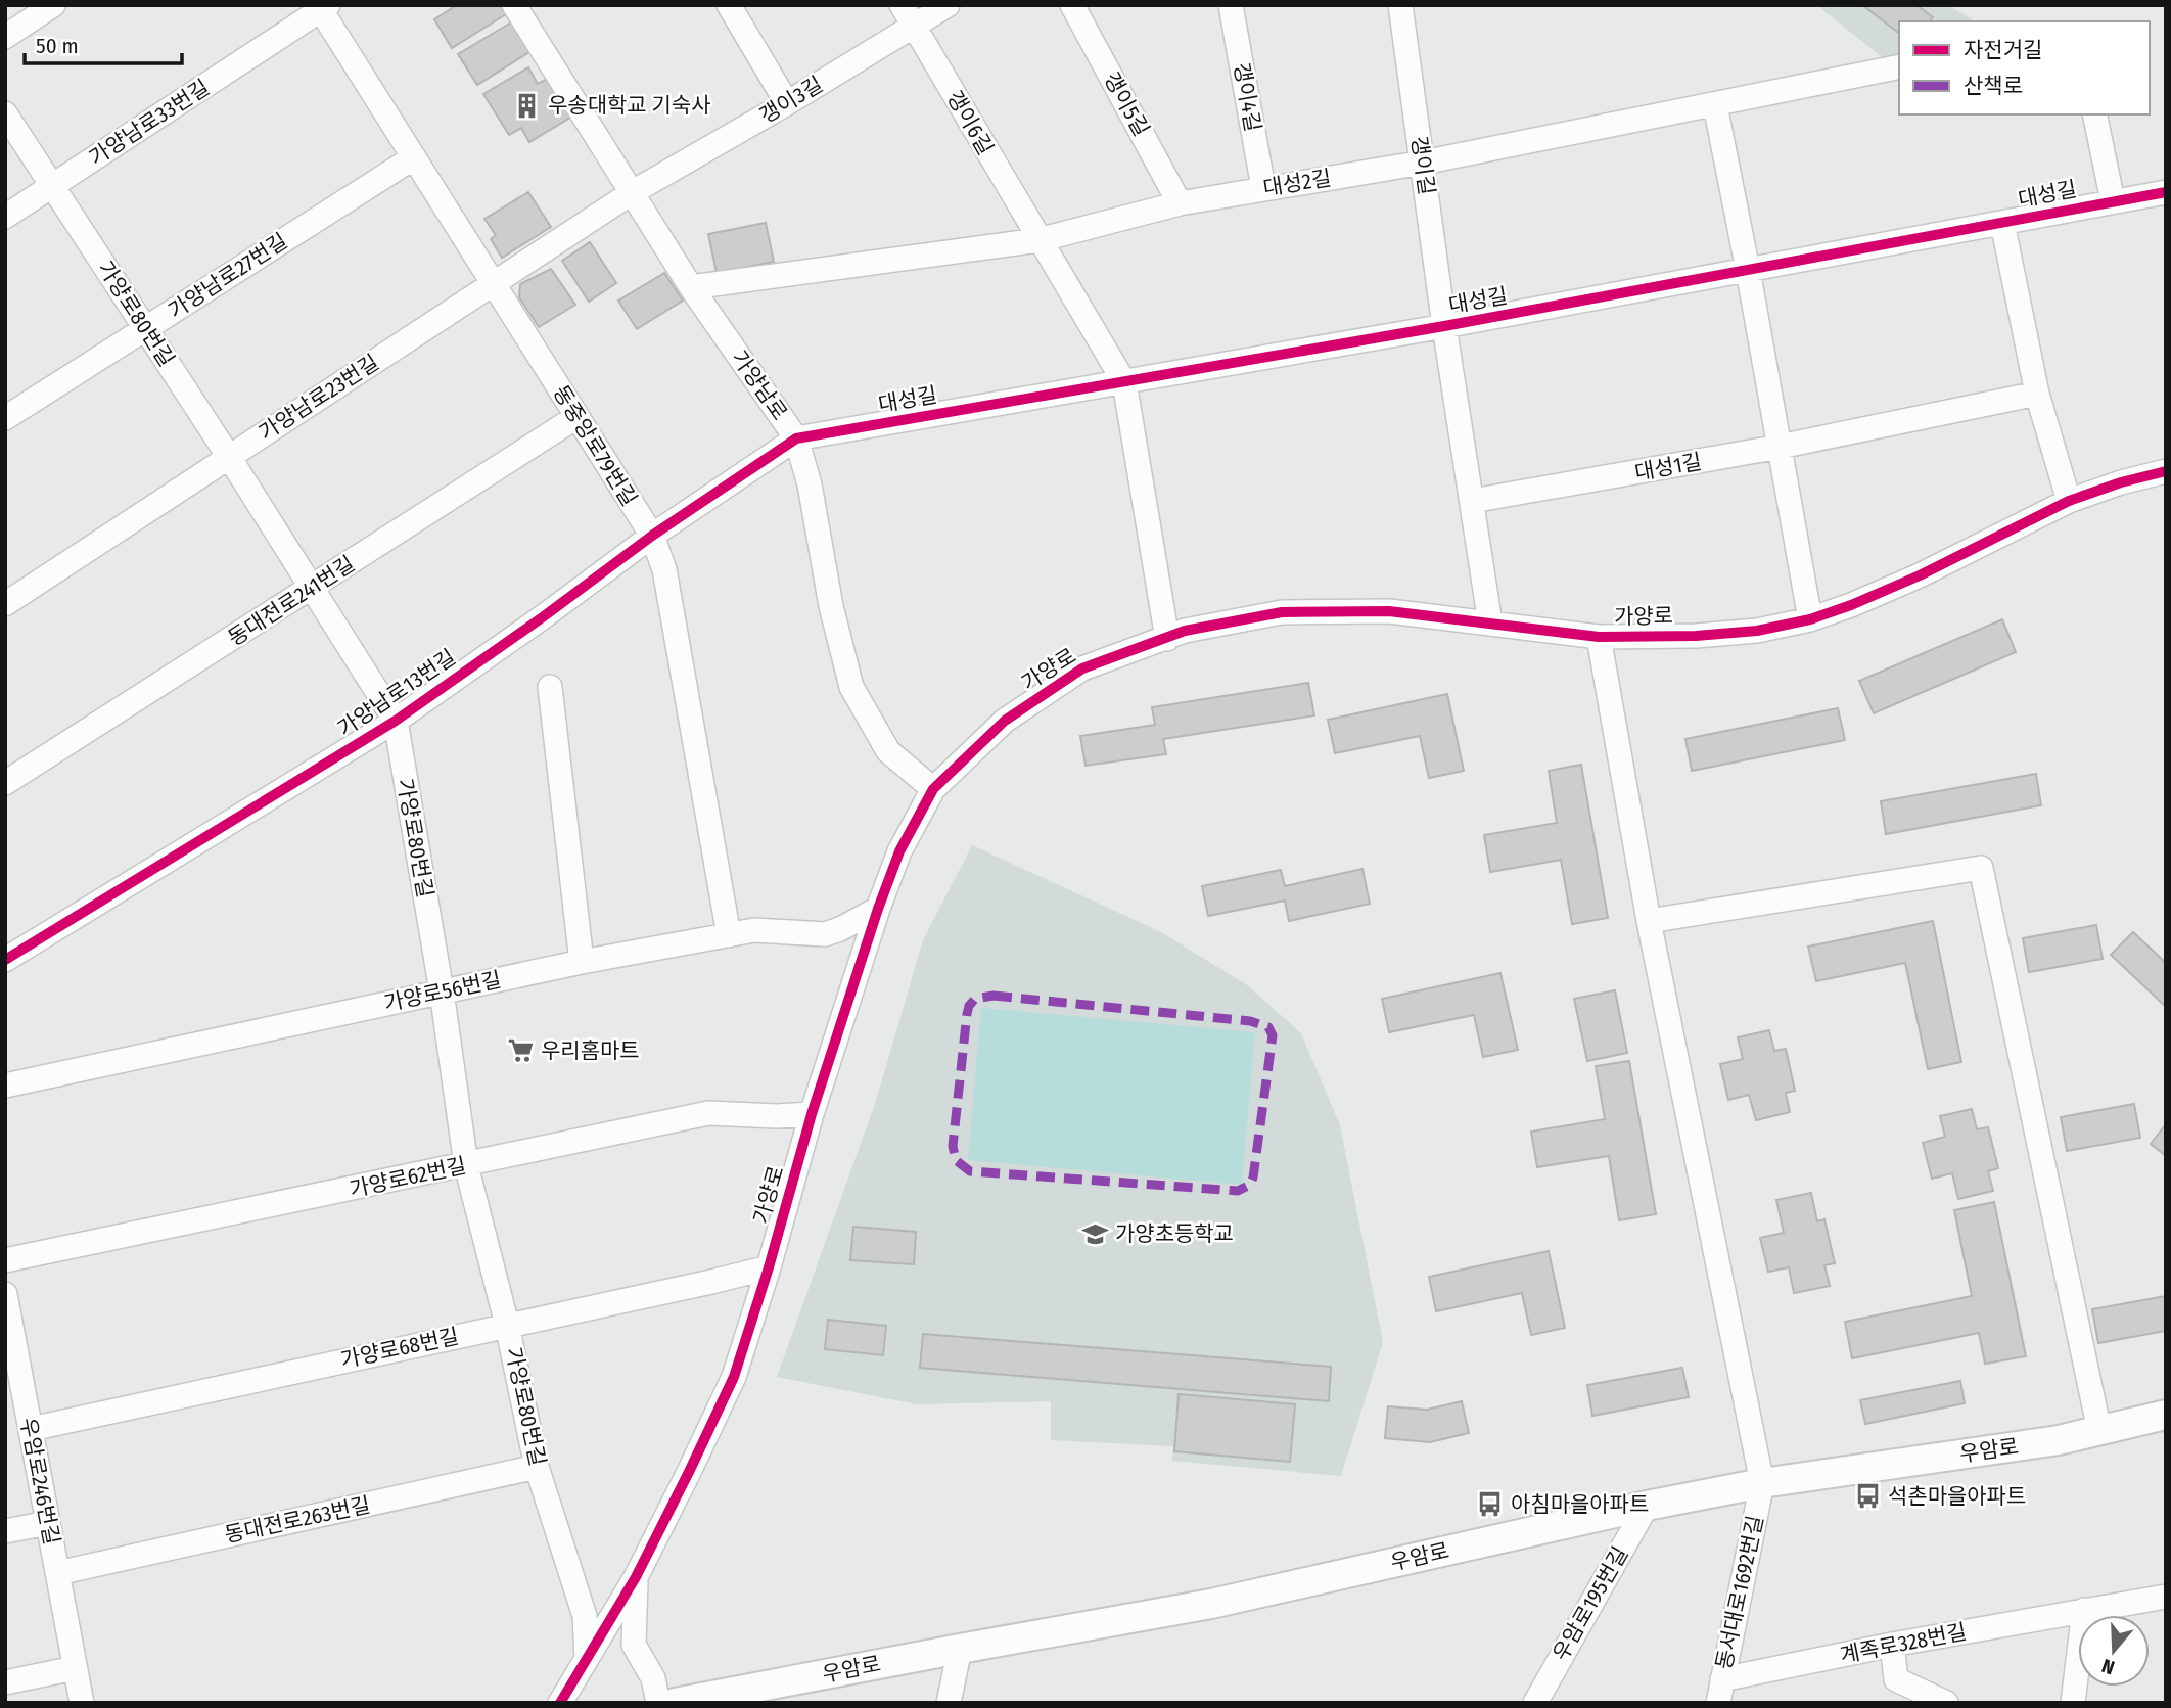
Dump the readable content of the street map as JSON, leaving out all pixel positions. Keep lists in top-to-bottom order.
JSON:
{
  "streets": {
    "main road": ["우암로"],
    "street": [
      "갱이4길",
      "갱이3길",
      "갱이5길",
      "가양남로33번길",
      "갱이6길",
      "갱이길",
      "대성2길",
      "대성길",
      "가양남로27번길",
      "가양로80번길",
      "가양남로",
      "가양남로23번길",
      "동중앙로79번길",
      "대성1길",
      "동대전로241번길",
      "가양로",
      "가양남로13번길",
      "가양로56번길",
      "가양로62번길",
      "가양로68번길",
      "우암로246번길",
      "동대전로263번길",
      "동서대로1692번길",
      "우암로195번길",
      "계족로328번길"
    ]
  },
  "crossings": [
    ["갱이4길", "대성2길"],
    ["갱이3길", "갱이6길"],
    ["갱이3길", "가양남로"],
    ["갱이3길", "가양남로23번길"],
    ["갱이5길", "대성2길"],
    ["가양남로33번길", "가양로80번길"],
    ["가양남로33번길", "동중앙로79번길"],
    ["갱이6길", "대성2길"],
    ["갱이6길", "대성길"],
    ["갱이길", "대성2길"],
    ["갱이길", "대성길"],
    ["대성2길", "가양남로"],
    ["대성길", "가양남로"],
    ["대성길", "가양남로13번길"],
    ["가양남로27번길", "가양로80번길"],
    ["가양남로27번길", "동중앙로79번길"],
    ["가양로80번길", "가양남로23번길"],
    ["가양로80번길", "동대전로241번길"],
    ["가양로80번길", "가양로"],
    ["가양로80번길", "가양남로13번길"],
    ["가양로80번길", "가양로56번길"],
    ["가양로80번길", "가양로62번길"],
    ["가양로80번길", "가양로68번길"],
    ["가양로80번길", "동대전로263번길"],
    ["가양남로", "가양남로23번길"],
    ["가양남로", "가양로"],
    ["가양남로", "가양남로13번길"],
    ["가양남로23번길", "동중앙로79번길"],
    ["동중앙로79번길", "동대전로241번길"],
    ["동중앙로79번길", "가양남로13번길"],
    ["동중앙로79번길", "가양로56번길"],
    ["가양로", "가양로56번길"],
    ["가양로", "가양로62번길"],
    ["가양로", "가양로68번길"],
    ["가양로68번길", "우암로246번길"],
    ["우암로", "동서대로1692번길"],
    ["우암로", "우암로195번길"],
    ["우암로246번길", "동대전로263번길"],
    ["동서대로1692번길", "계족로328번길"]
  ],
  "places": {
    "building": ["우송대학교 기숙사"],
    "supermarket": ["우리홈마트"],
    "school or university": ["가양초등학교"],
    "bus stop": ["석촌마을아파트", "아침마을아파트"]
  },
  "legend": ["자전거길", "산책로"],
  "scale_bar": "50 m",
  "north": "bottom"
}
